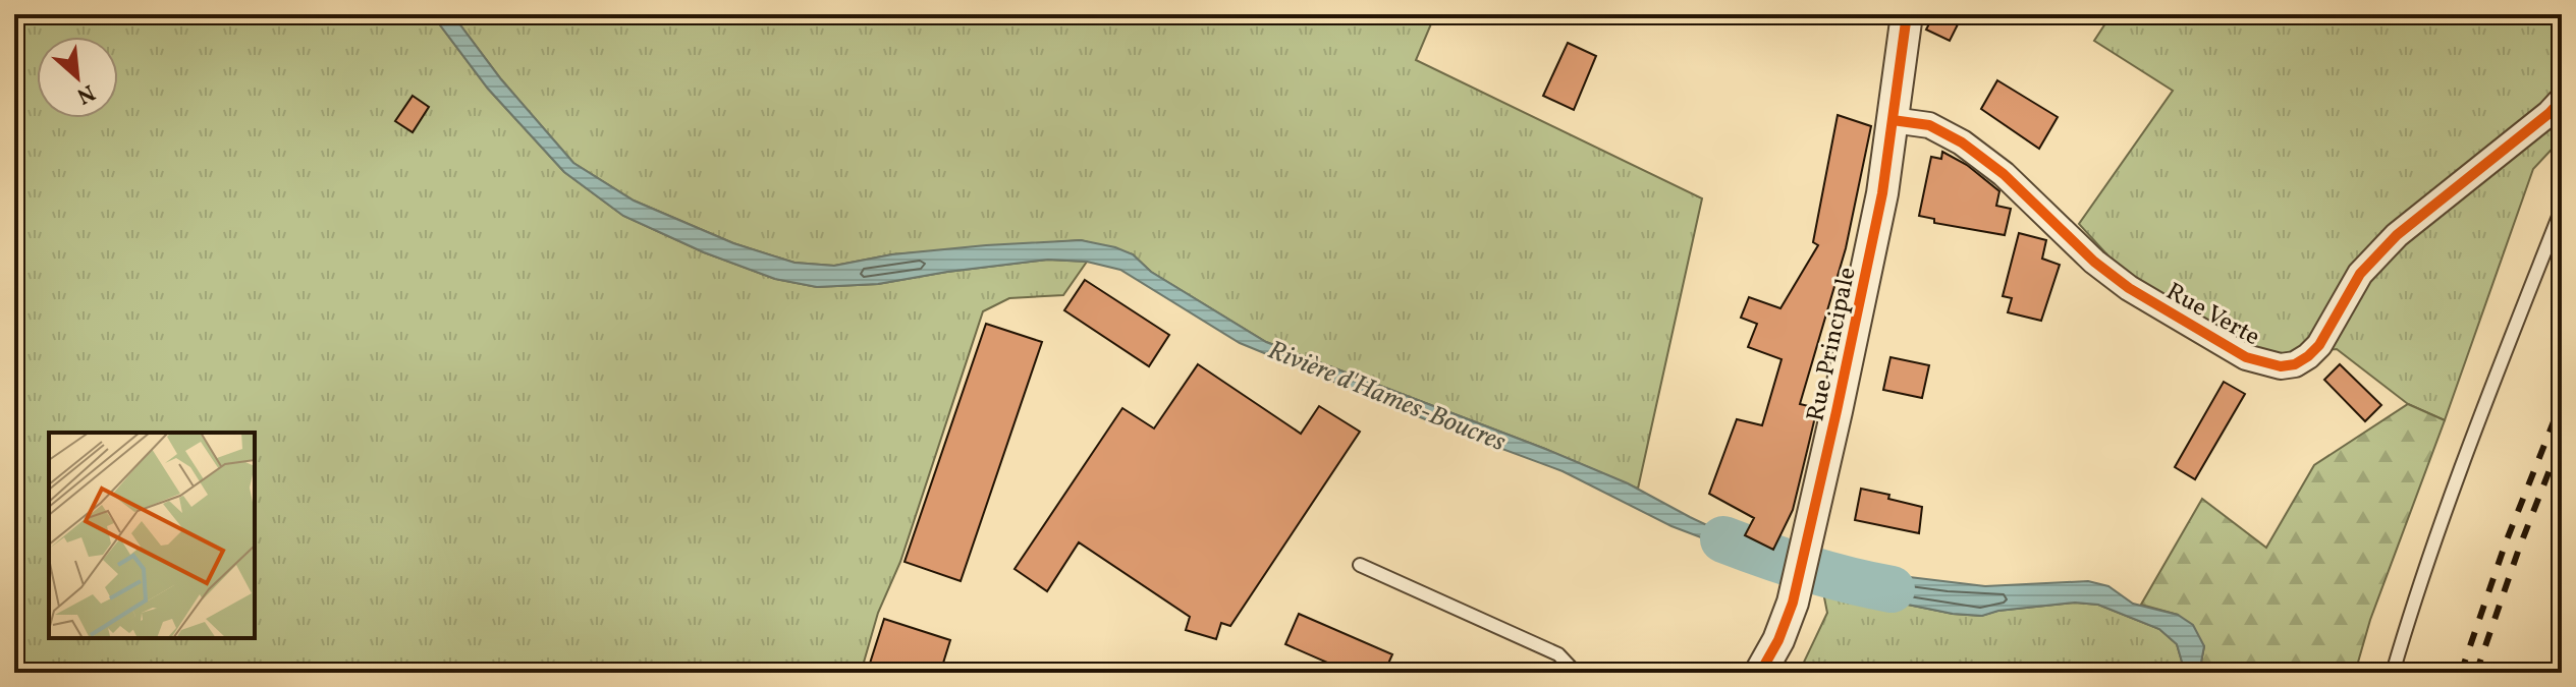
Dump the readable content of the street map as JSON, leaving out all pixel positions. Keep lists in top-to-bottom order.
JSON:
{
  "streets": {
    "street": ["Rue Verte", "Rue Principale"]
  },
  "crossings": [
    ["Rue Verte", "Rue Principale"]
  ],
  "water": ["Rivière d'Hames-Boucres"],
  "north": "bottom right"
}
